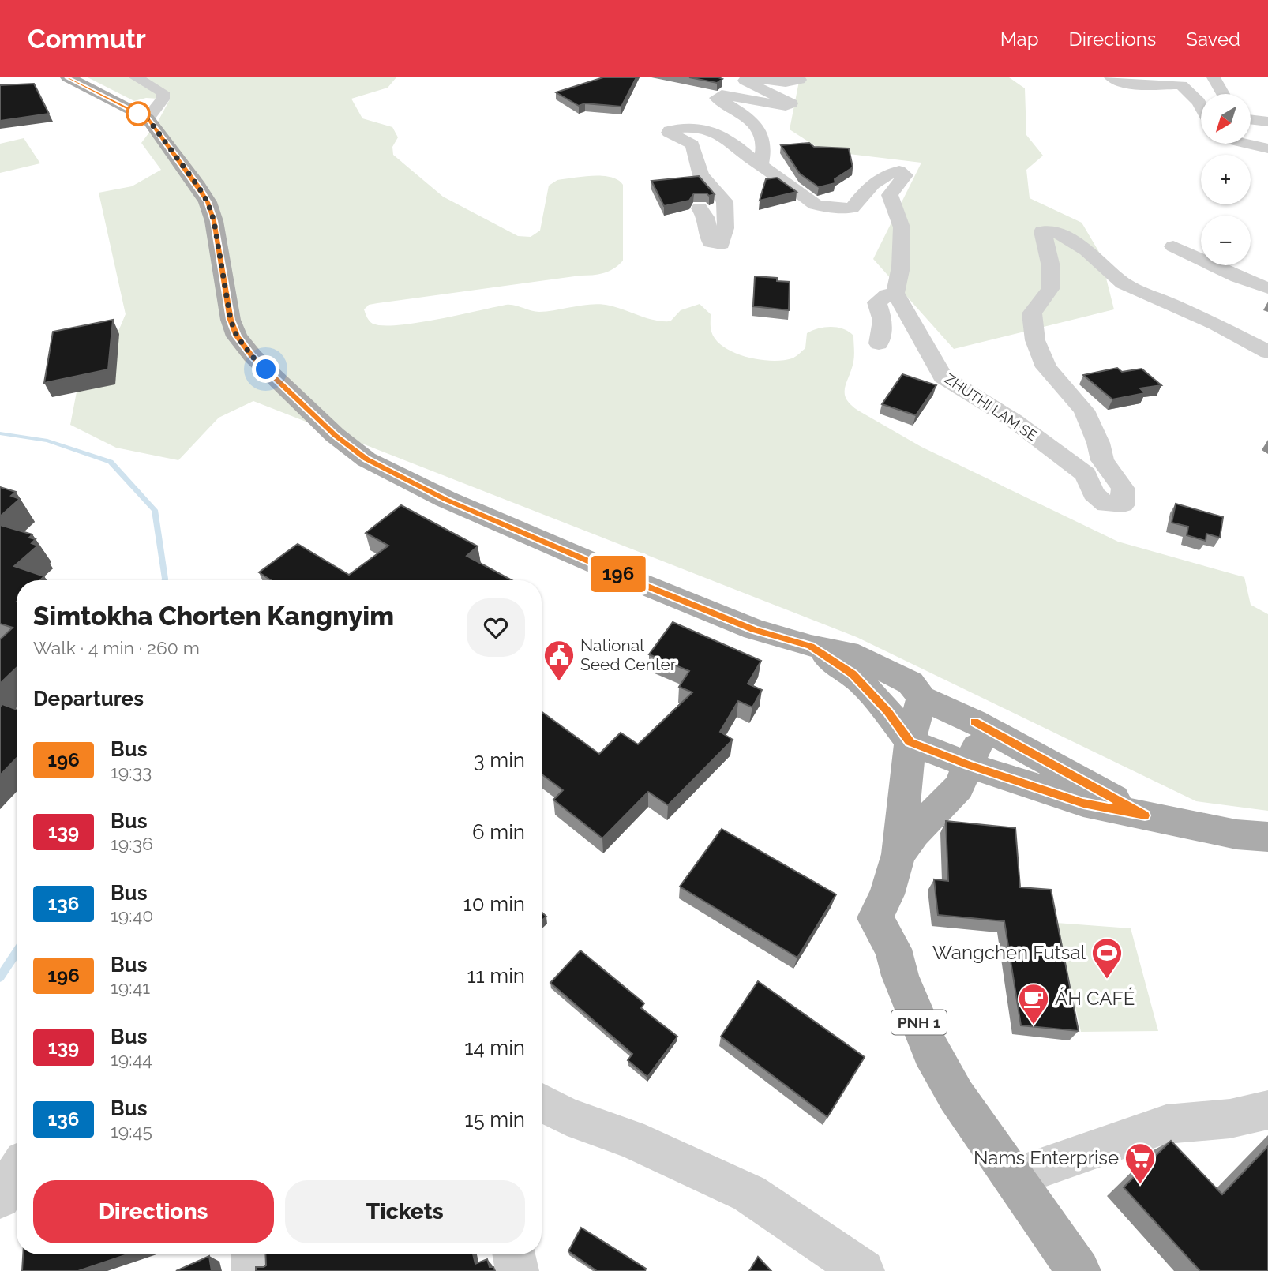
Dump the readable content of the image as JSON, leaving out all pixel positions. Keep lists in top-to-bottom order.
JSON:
{
  "streets": {
    "main road": ["PNH 1"],
    "street": ["ZHUTHI LAM SE"]
  },
  "places": {
    "public building": ["National Seed Center"],
    "sports": ["Wangchen Futsal"],
    "cafe": ["ÁH CAFÉ"],
    "supermarket": ["Nams Enterprise"]
  },
  "lines": ["bus line 196"],
  "north": "bottom left",
  "page": {
    "header": "Commutr",
    "nav": ["Map", "Directions", "Saved"],
    "on_map": "196",
    "map_buttons": ["+", "−"],
    "heading": [
      ["Simtokha Chorten Kangnyim", "Walk · 4 min · 260 m"],
      "Departures"
    ],
    "list": [
      {
        "mark": "196",
        "name": "Bus",
        "note": "19:33",
        "value": "3 min"
      },
      {
        "mark": "139",
        "name": "Bus",
        "note": "19:36",
        "value": "6 min"
      },
      {
        "mark": "136",
        "name": "Bus",
        "note": "19:40",
        "value": "10 min"
      },
      {
        "mark": "196",
        "name": "Bus",
        "note": "19:41",
        "value": "11 min"
      },
      {
        "mark": "139",
        "name": "Bus",
        "note": "19:44",
        "value": "14 min"
      },
      {
        "mark": "136",
        "name": "Bus",
        "note": "19:45",
        "value": "15 min"
      }
    ],
    "buttons": ["Directions", "Tickets"]
  }
}
